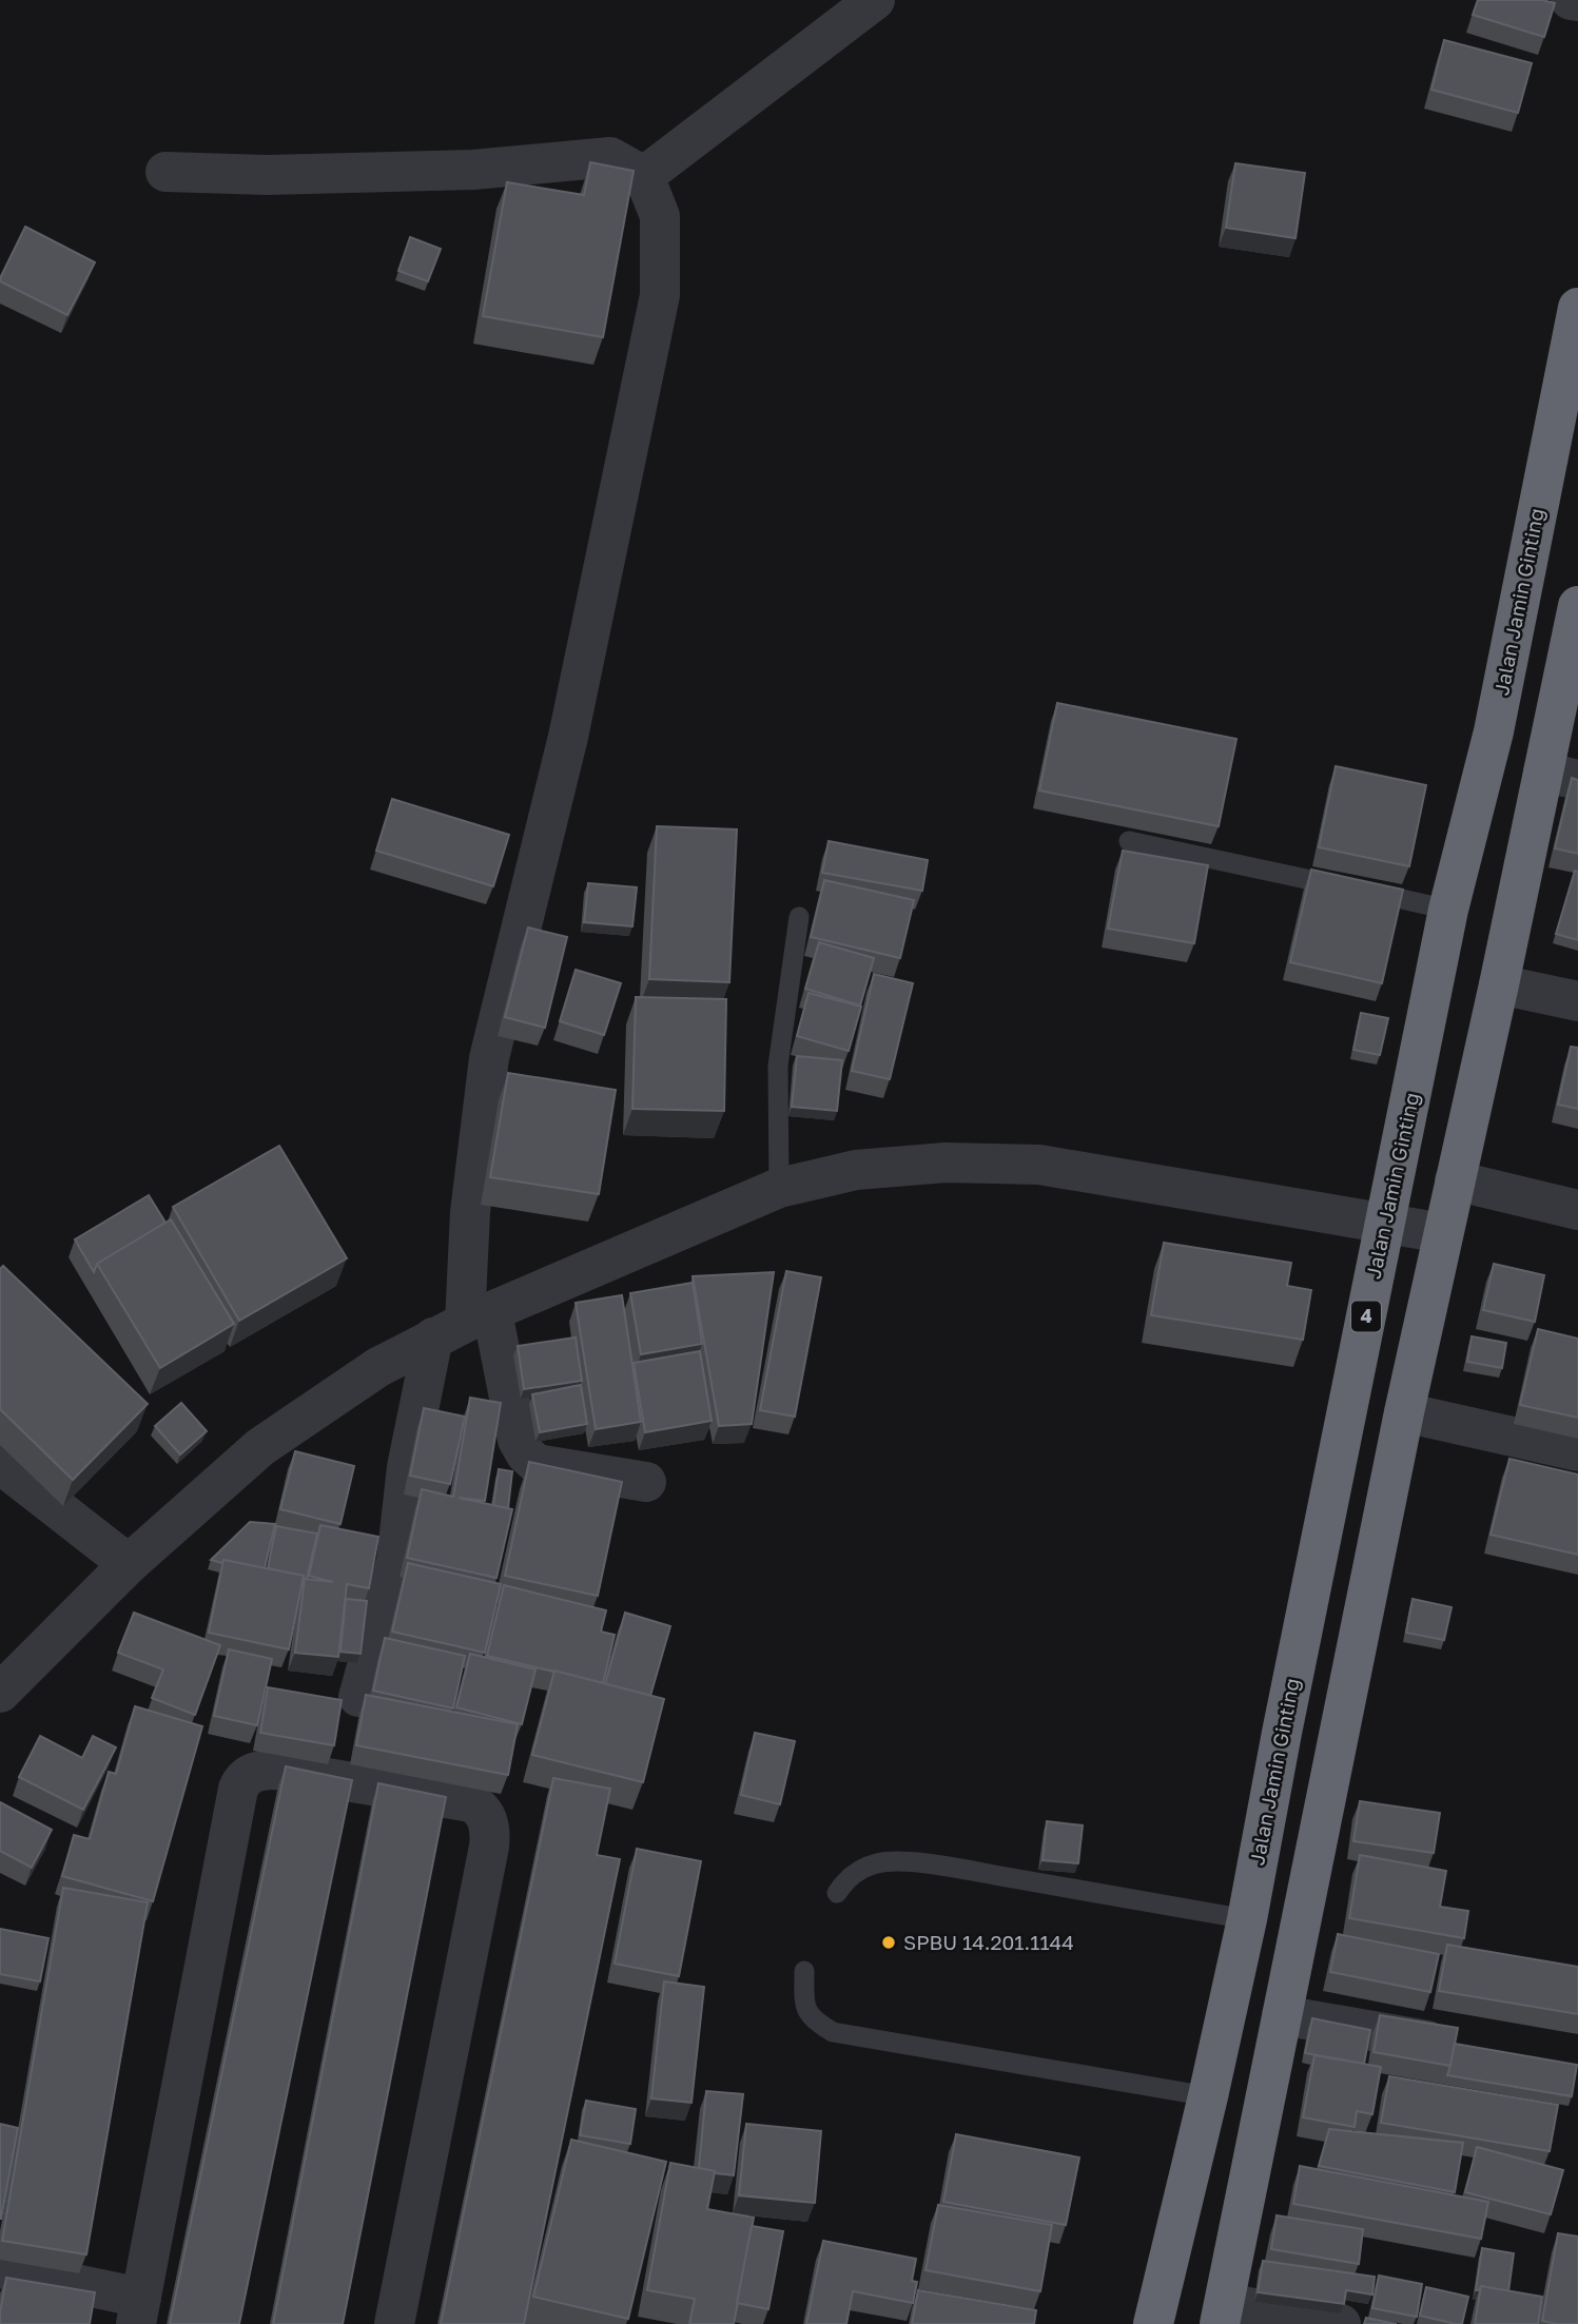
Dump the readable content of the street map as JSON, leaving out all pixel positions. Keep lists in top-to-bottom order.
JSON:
{
  "streets": {
    "highway": ["Jalan Jamin Ginting", "4"]
  },
  "places": ["SPBU 14.201.1144"]
}
